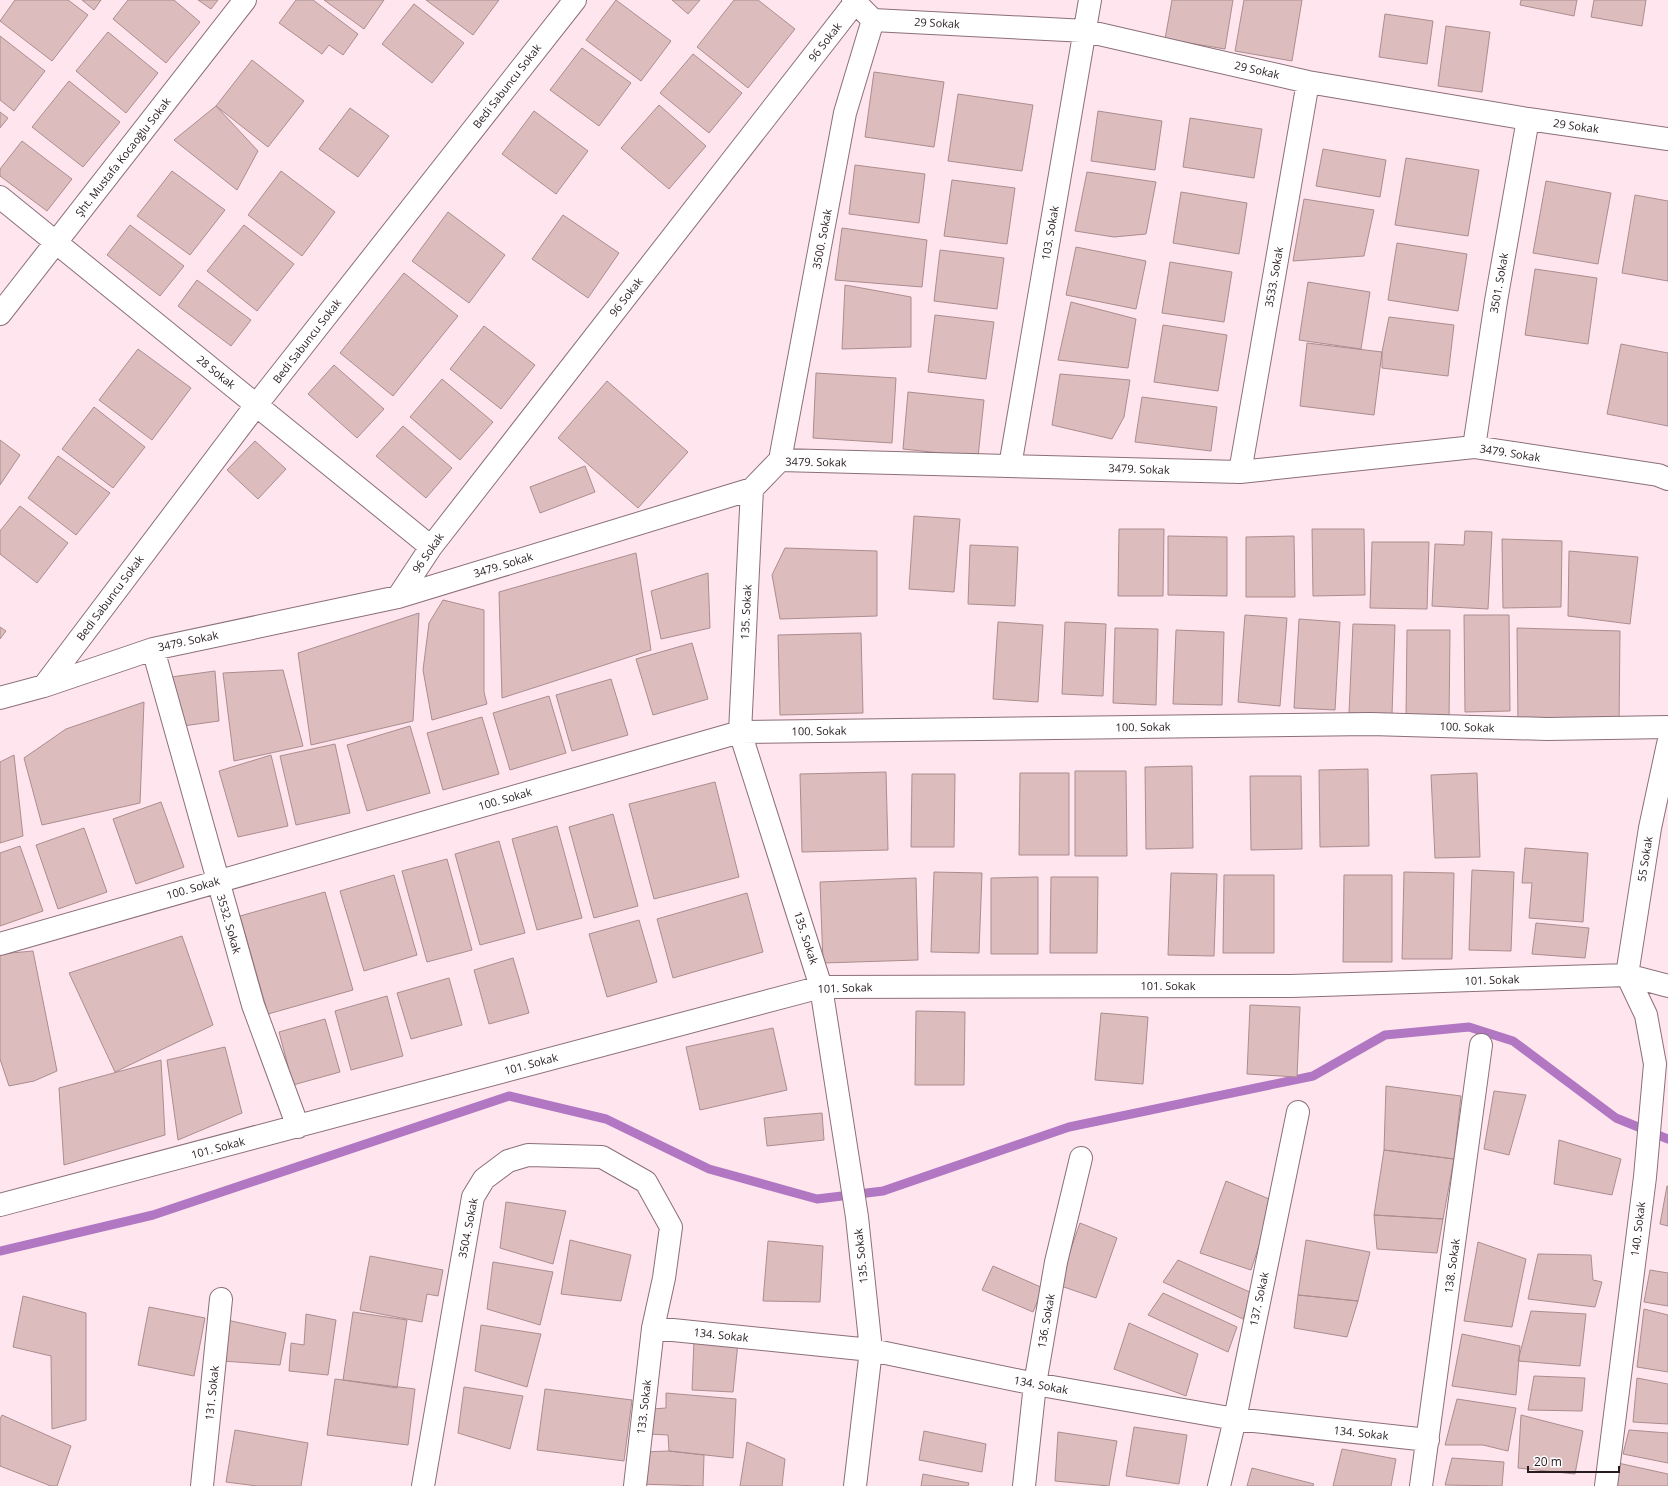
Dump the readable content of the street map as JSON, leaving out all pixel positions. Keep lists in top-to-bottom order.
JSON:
{
  "streets": {
    "street": [
      "29 Sokak",
      "96 Sokak",
      "Bedi Sabuncu Sokak",
      "Şht. Mustafa Kocaoğlu Sokak",
      "103. Sokak",
      "3500. Sokak",
      "3533. Sokak",
      "3501. Sokak",
      "28 Sokak",
      "3479. Sokak",
      "135. Sokak",
      "100. Sokak",
      "55 Sokak",
      "3532. Sokak",
      "101. Sokak",
      "3504. Sokak",
      "140. Sokak",
      "138. Sokak",
      "137. Sokak",
      "136. Sokak",
      "134. Sokak",
      "131. Sokak",
      "133. Sokak"
    ]
  },
  "crossings": [
    ["29 Sokak", "103. Sokak"],
    ["29 Sokak", "3500. Sokak"],
    ["29 Sokak", "3533. Sokak"],
    ["29 Sokak", "3501. Sokak"],
    ["96 Sokak", "28 Sokak"],
    ["96 Sokak", "3479. Sokak"],
    ["Bedi Sabuncu Sokak", "28 Sokak"],
    ["Bedi Sabuncu Sokak", "3479. Sokak"],
    ["Şht. Mustafa Kocaoğlu Sokak", "28 Sokak"],
    ["103. Sokak", "3479. Sokak"],
    ["3500. Sokak", "3479. Sokak"],
    ["3533. Sokak", "3479. Sokak"],
    ["3501. Sokak", "3479. Sokak"],
    ["3479. Sokak", "135. Sokak"],
    ["3479. Sokak", "3532. Sokak"],
    ["135. Sokak", "100. Sokak"],
    ["135. Sokak", "101. Sokak"],
    ["135. Sokak", "134. Sokak"],
    ["100. Sokak", "3532. Sokak"],
    ["55 Sokak", "101. Sokak"],
    ["55 Sokak", "140. Sokak"],
    ["3532. Sokak", "101. Sokak"],
    ["101. Sokak", "140. Sokak"],
    ["3504. Sokak", "134. Sokak"],
    ["3504. Sokak", "133. Sokak"],
    ["138. Sokak", "134. Sokak"],
    ["137. Sokak", "134. Sokak"],
    ["136. Sokak", "134. Sokak"],
    ["134. Sokak", "133. Sokak"]
  ],
  "scale_bar": "20 m"
}
